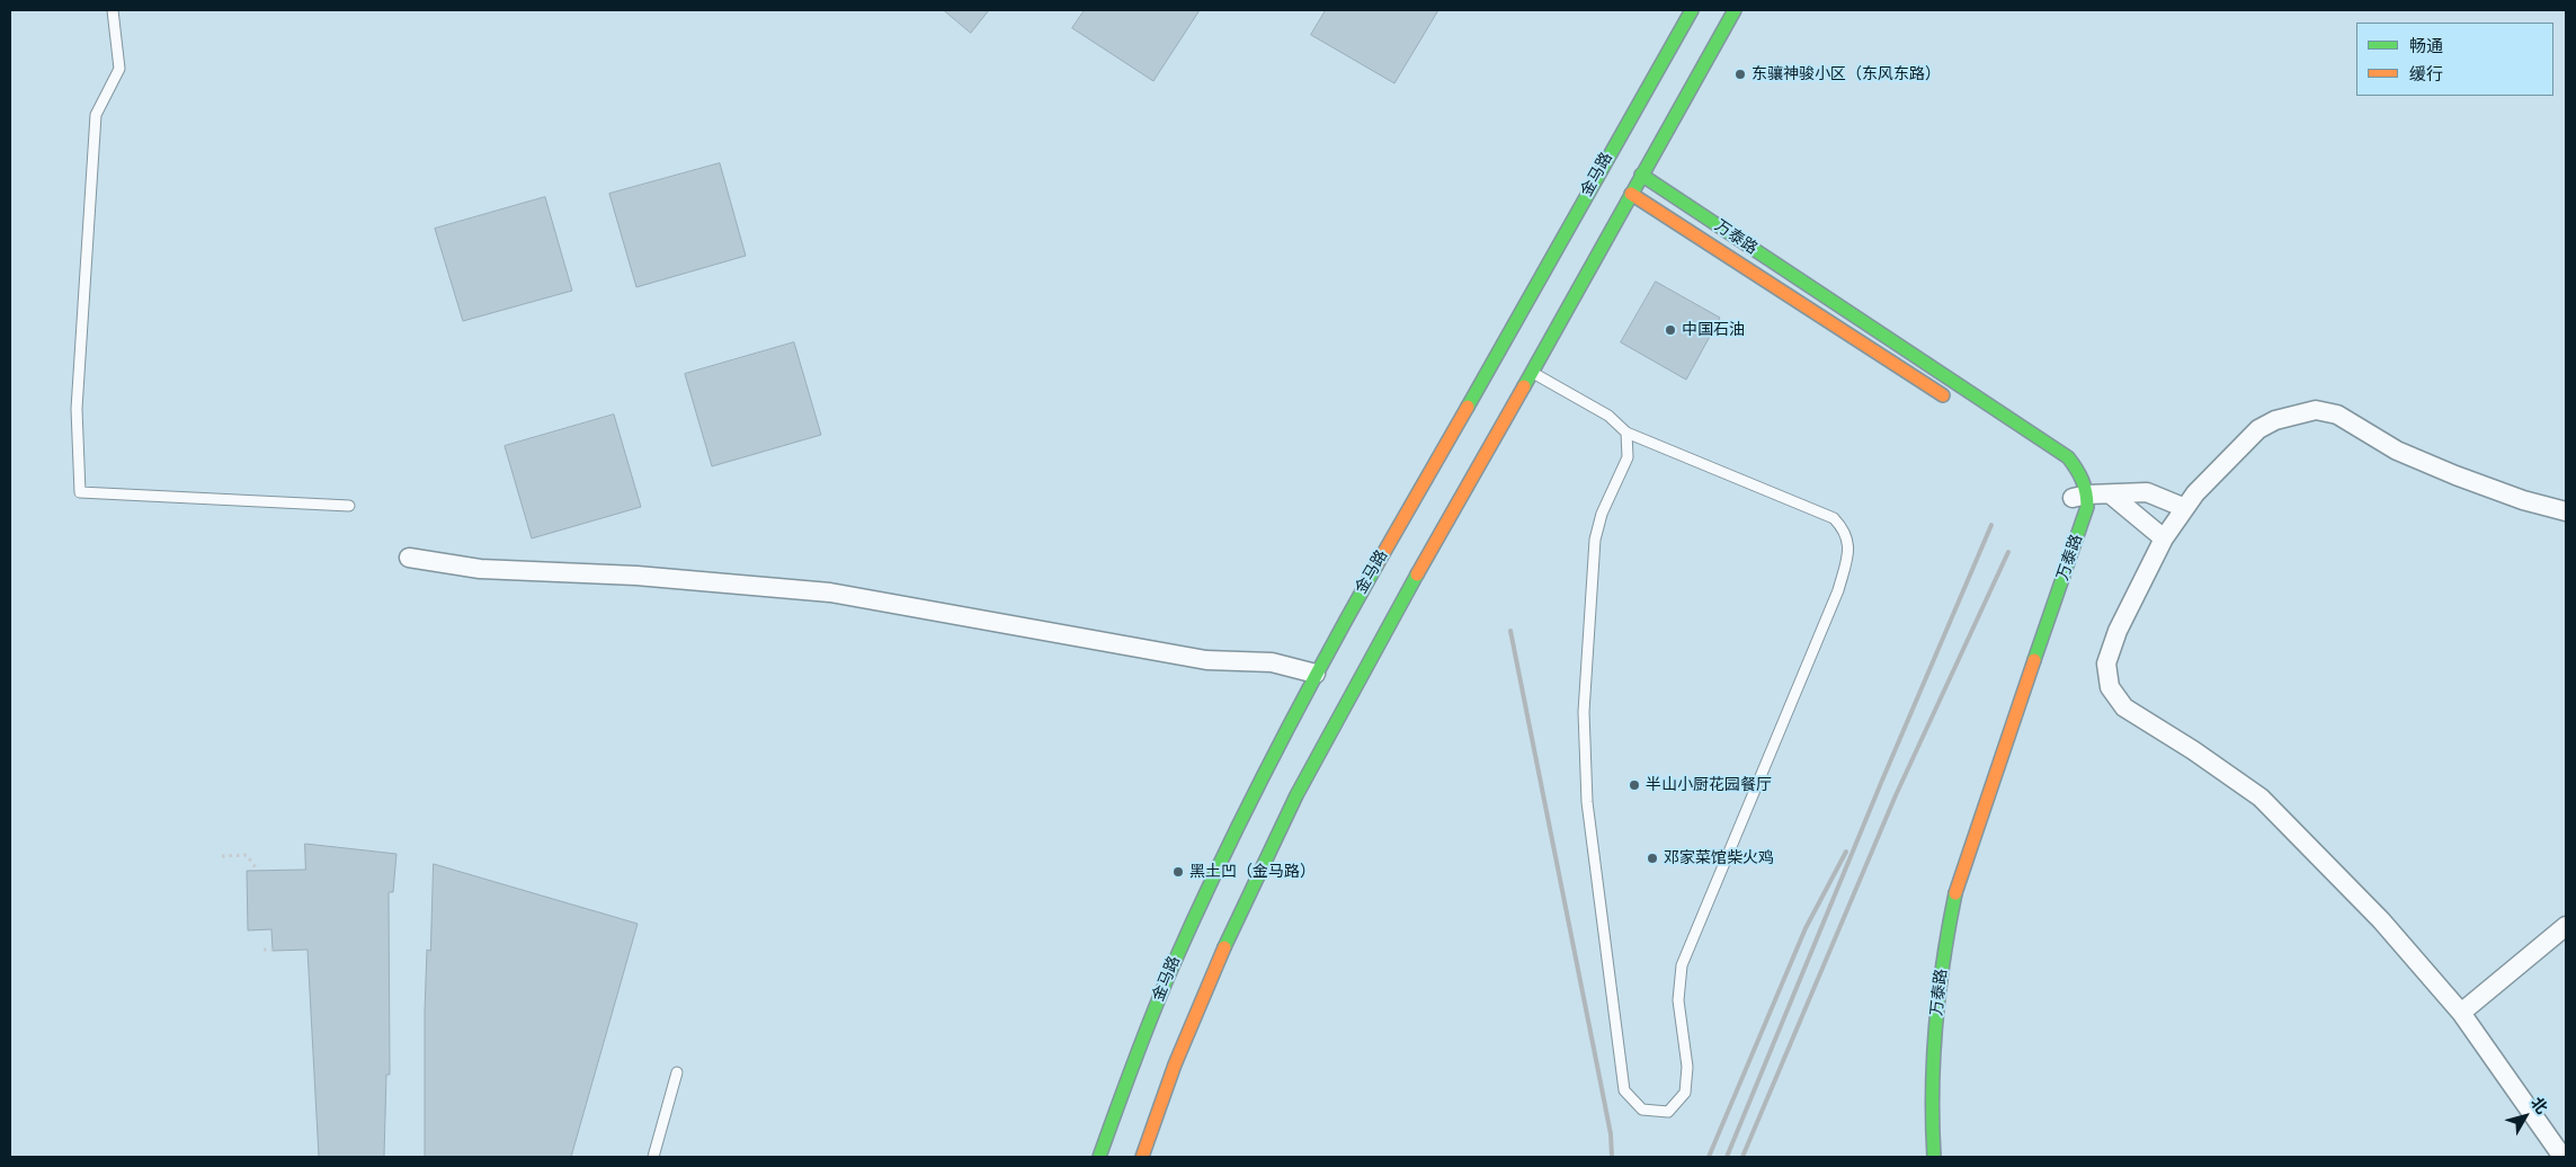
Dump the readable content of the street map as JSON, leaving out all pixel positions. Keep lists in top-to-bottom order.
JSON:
{
  "streets": {
    "main road": ["金马路", "万泰路"]
  },
  "places": [
    "东骧神骏小区（东风东路）",
    "中国石油",
    "半山小厨花园餐厅",
    "邓家菜馆柴火鸡",
    "黑土凹（金马路）"
  ],
  "legend": ["畅通", "缓行"],
  "north": "top right"
}
